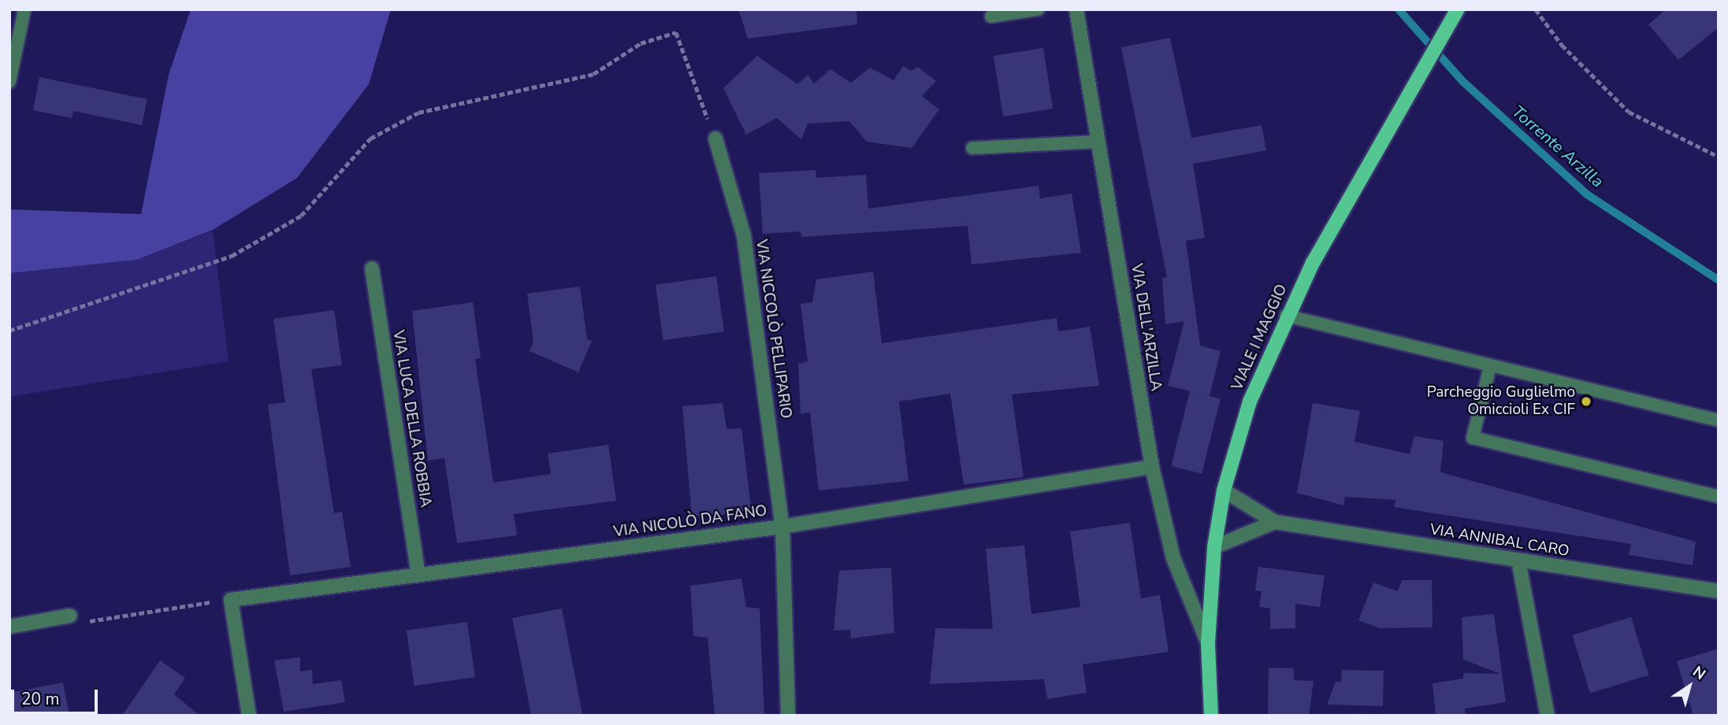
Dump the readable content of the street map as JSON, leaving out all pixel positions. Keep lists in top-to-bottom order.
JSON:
{
  "streets": {
    "main road": ["VIALE I MAGGIO"],
    "street": [
      "VIA DELL'ARZILLA",
      "VIA NICCOLÒ PELLIPARIO",
      "VIA LUCA DELLA ROBBIA",
      "VIA NICOLÒ DA FANO",
      "VIA ANNIBAL CARO"
    ]
  },
  "crossings": [
    ["VIA DELL'ARZILLA", "VIALE I MAGGIO"],
    ["VIA DELL'ARZILLA", "VIA NICOLÒ DA FANO"],
    ["VIA NICCOLÒ PELLIPARIO", "VIA NICOLÒ DA FANO"],
    ["VIALE I MAGGIO", "VIA ANNIBAL CARO"],
    ["VIA LUCA DELLA ROBBIA", "VIA NICOLÒ DA FANO"]
  ],
  "water": ["Torrente Arzilla"],
  "places": ["Parcheggio Guglielmo Omiccioli Ex CIF"],
  "scale_bar": "20 m",
  "north": "top right"
}
